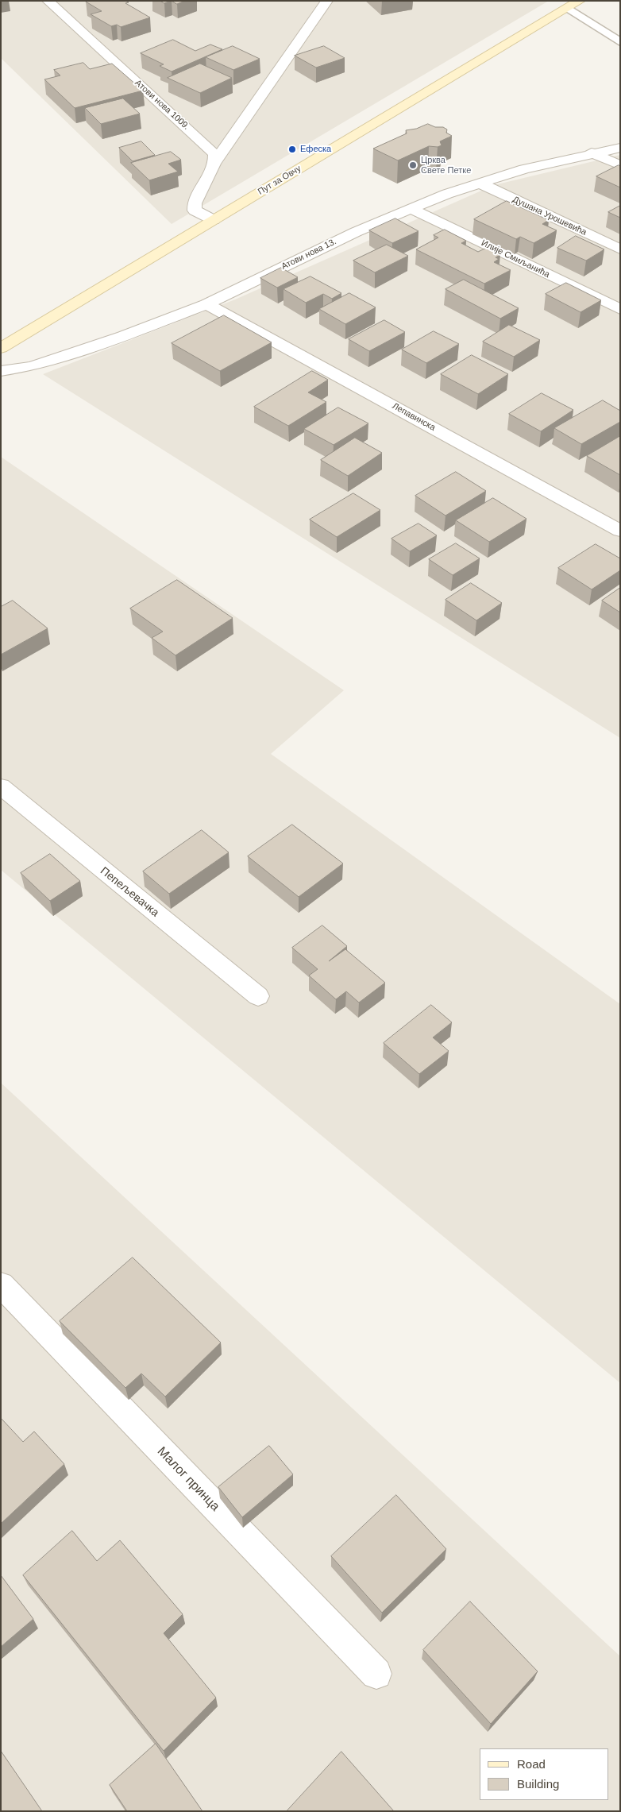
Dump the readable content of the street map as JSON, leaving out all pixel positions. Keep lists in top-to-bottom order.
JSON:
{
  "streets": {
    "street": [
      "Атови нова 1009.",
      "Пут за Овчу",
      "Душана Урошевића",
      "Атови нова 13.",
      "Илије Смиљанића",
      "Лепавинска",
      "Пепељевачка",
      "Малог принца"
    ]
  },
  "crossings": [
    ["Душана Урошевића", "Атови нова 13."],
    ["Атови нова 13.", "Илије Смиљанића"],
    ["Атови нова 13.", "Лепавинска"]
  ],
  "places": ["Ефеска", "Црква Свете Петке"],
  "legend": ["Road", "Building"]
}
